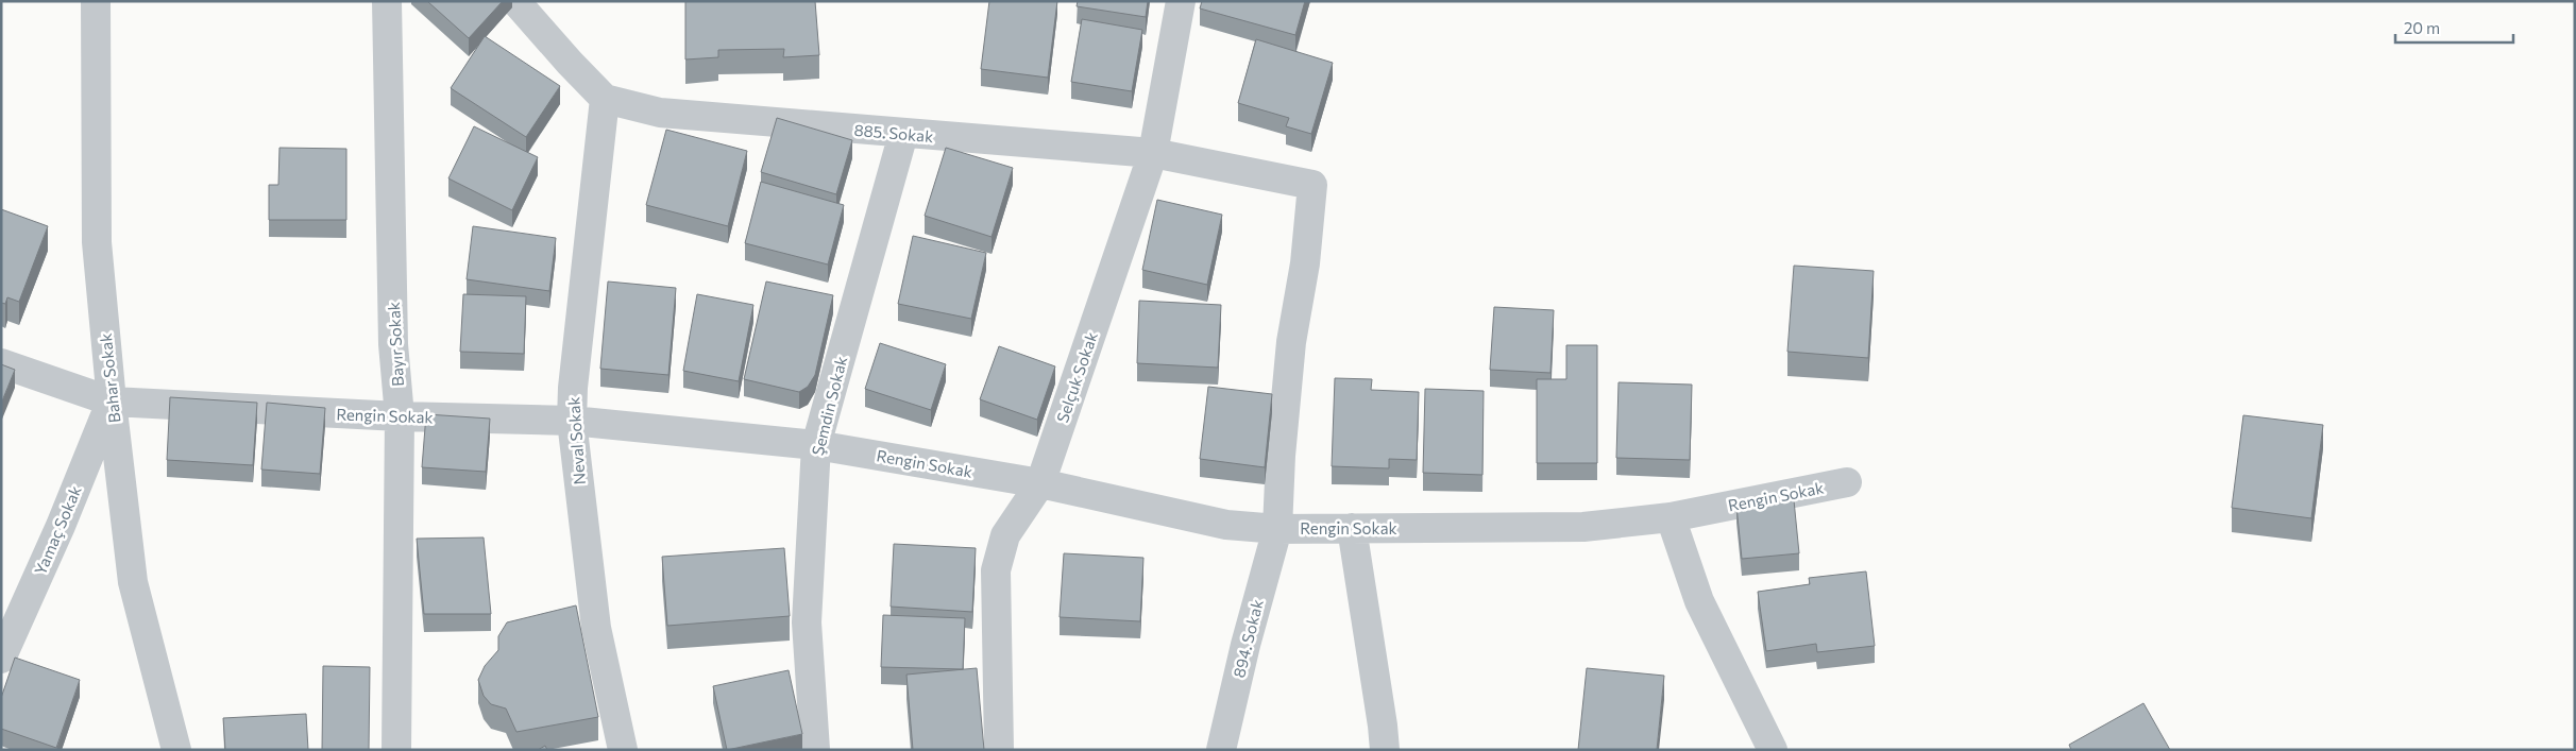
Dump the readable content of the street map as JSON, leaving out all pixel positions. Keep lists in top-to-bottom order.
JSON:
{
  "streets": {
    "street": [
      "885. Sokak",
      "Bayır Sokak",
      "Selçuk Sokak",
      "Bahar Sokak",
      "Şemdin Sokak",
      "Rengin Sokak",
      "Neval Sokak",
      "Yamaç Sokak",
      "894. Sokak"
    ]
  },
  "crossings": [
    ["885. Sokak", "Selçuk Sokak"],
    ["885. Sokak", "Şemdin Sokak"],
    ["885. Sokak", "Neval Sokak"],
    ["885. Sokak", "894. Sokak"],
    ["Bayır Sokak", "Rengin Sokak"],
    ["Selçuk Sokak", "Rengin Sokak"],
    ["Bahar Sokak", "Rengin Sokak"],
    ["Bahar Sokak", "Yamaç Sokak"],
    ["Şemdin Sokak", "Rengin Sokak"],
    ["Rengin Sokak", "Neval Sokak"],
    ["Rengin Sokak", "Yamaç Sokak"],
    ["Rengin Sokak", "894. Sokak"]
  ],
  "scale_bar": "20 m"
}
